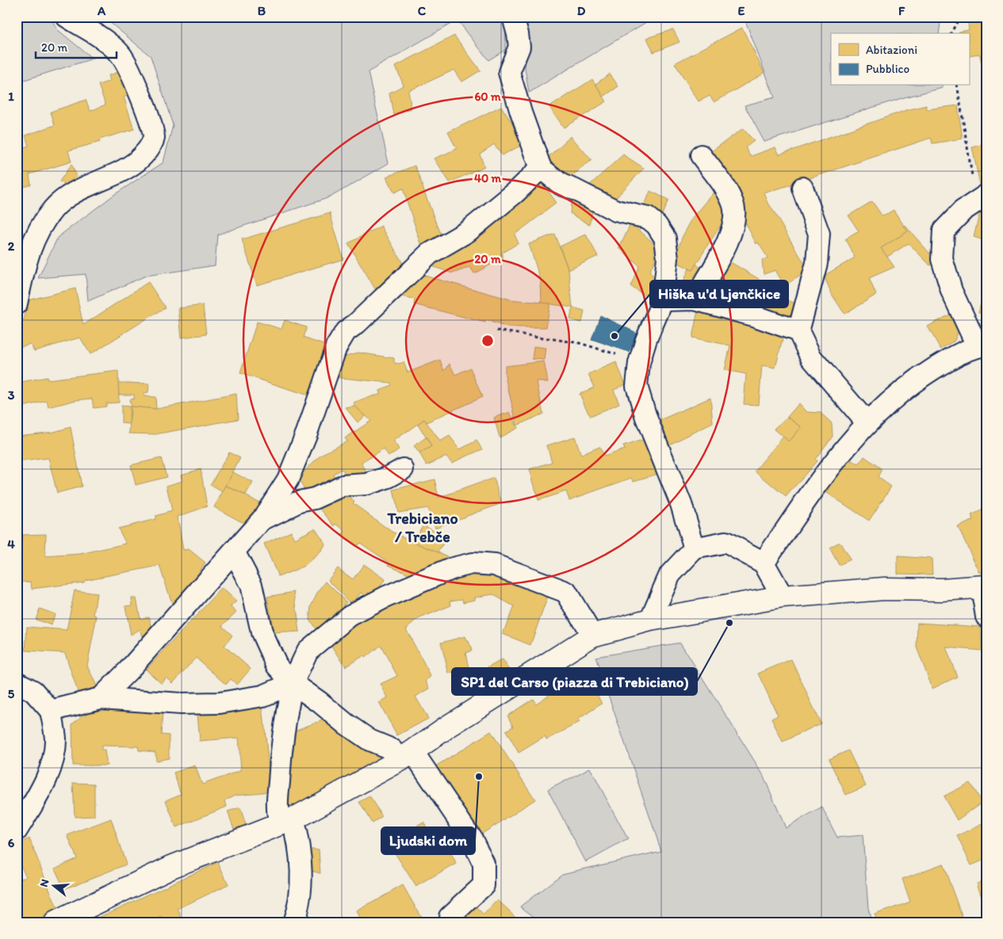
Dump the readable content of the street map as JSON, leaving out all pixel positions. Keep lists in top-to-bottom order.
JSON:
{
  "districts": ["Trebiciano / Trebče"],
  "places": ["Hiška u'd Ljenčkice", "SP1 del Carso (piazza di Trebiciano)", "Ljudski dom"],
  "legend": ["Abitazioni", "Pubblico"],
  "scale_bar": "20 m",
  "north": "left",
  "grid": {
    "columns": [
      "A",
      "B",
      "C",
      "D",
      "E",
      "F"
    ],
    "rows": [
      "1",
      "2",
      "3",
      "4",
      "5",
      "6"
    ]
  },
  "rings": ["60 m", "40 m", "20 m"]
}
